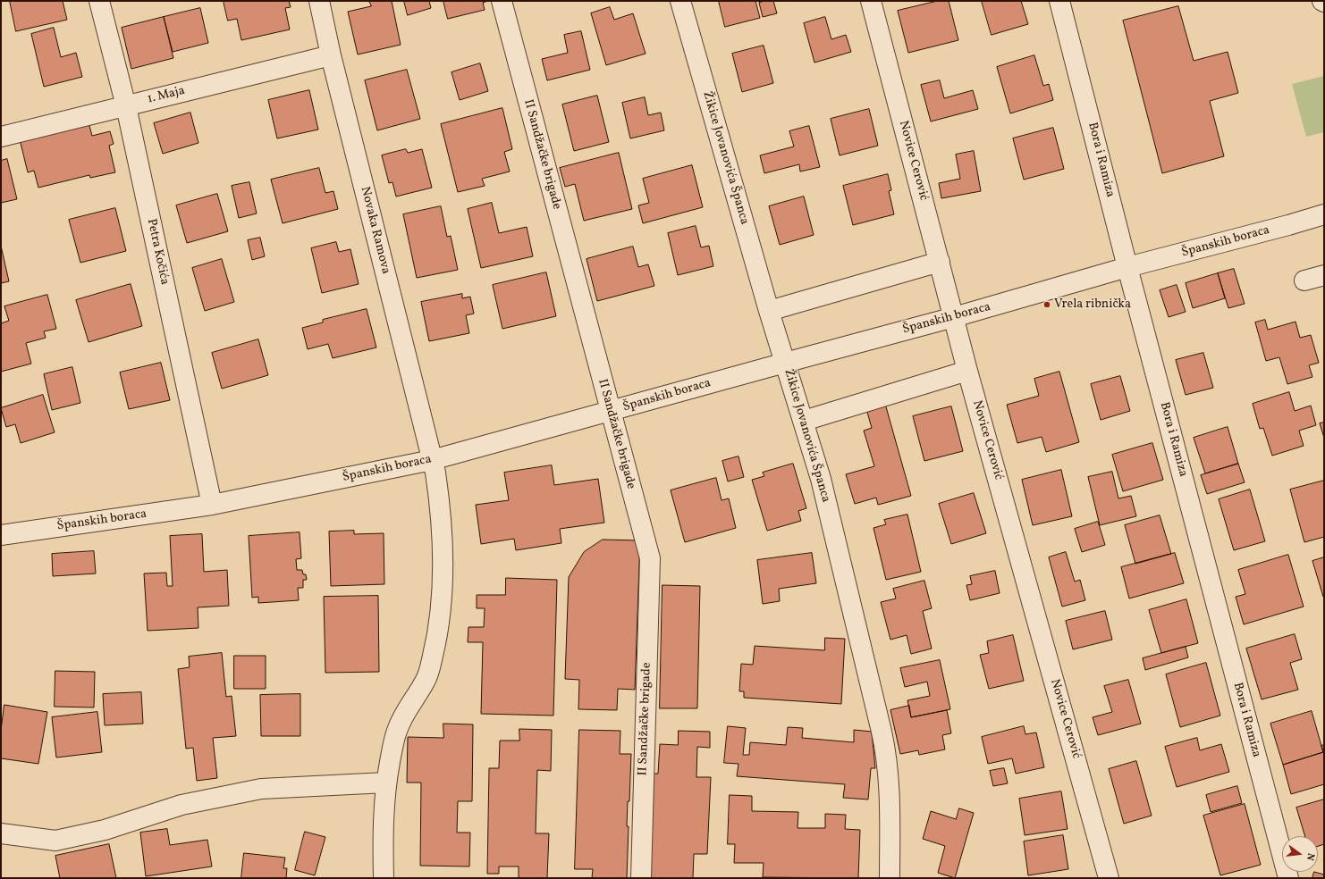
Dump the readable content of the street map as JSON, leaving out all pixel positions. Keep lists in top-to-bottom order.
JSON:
{
  "streets": {
    "street": [
      "1. Maja",
      "II Sandžačke brigade",
      "Žikice Jovanovića Španca",
      "Bora i Ramiza",
      "Novice Cerović",
      "Novaka Ramova",
      "Španskih boraca",
      "Petra Kočića"
    ]
  },
  "crossings": [
    ["1. Maja", "Novaka Ramova"],
    ["1. Maja", "Petra Kočića"],
    ["II Sandžačke brigade", "Španskih boraca"],
    ["Žikice Jovanovića Španca", "Španskih boraca"],
    ["Bora i Ramiza", "Španskih boraca"],
    ["Novice Cerović", "Španskih boraca"],
    ["Novaka Ramova", "Španskih boraca"],
    ["Španskih boraca", "Petra Kočića"]
  ],
  "places": ["Vrela ribnička"],
  "north": "right"
}
